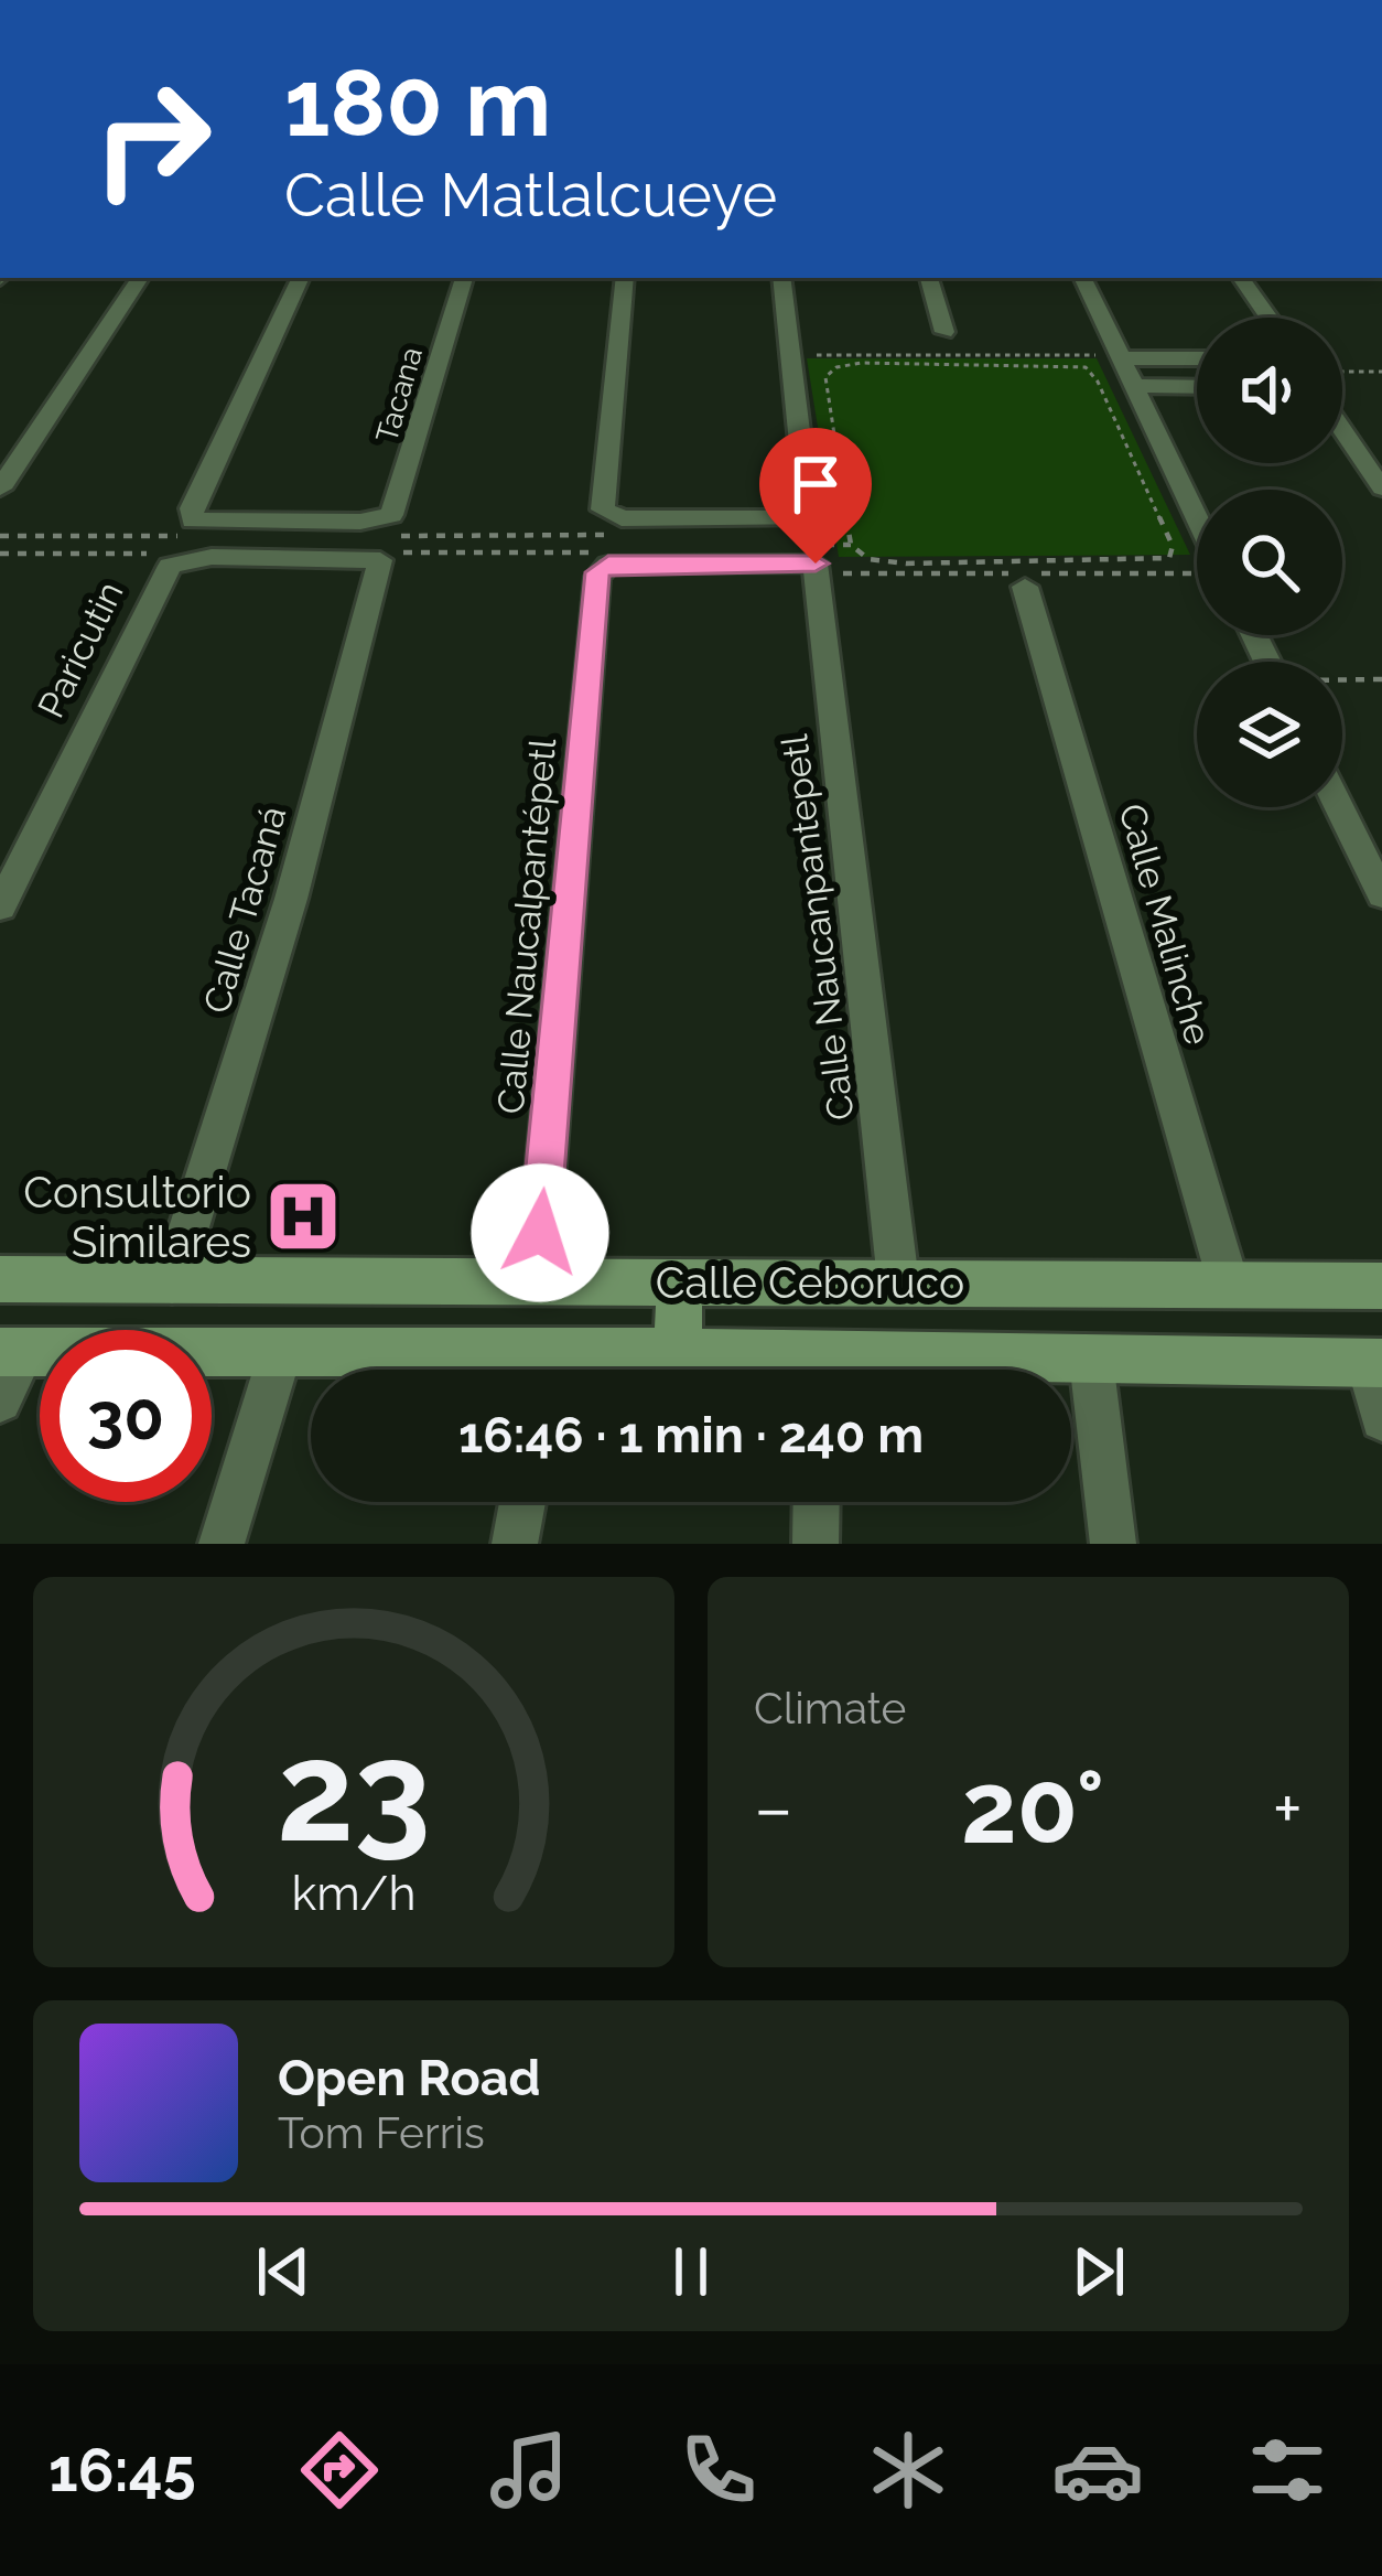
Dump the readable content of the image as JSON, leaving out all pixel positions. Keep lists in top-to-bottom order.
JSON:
{
  "streets": {
    "main road": ["Calle Ceboruco"],
    "street": [
      "Tacana",
      "Paricutin",
      "Calle Tacaná",
      "Calle Malinche",
      "Calle Naucalpantépetl",
      "Calle Naucanpantepetl"
    ]
  },
  "crossings": [
    ["Tacana", "Calle Tacaná"],
    ["Calle Tacaná", "Calle Ceboruco"],
    ["Calle Malinche", "Calle Ceboruco"],
    ["Calle Naucalpantépetl", "Calle Ceboruco"],
    ["Calle Naucanpantepetl", "Calle Ceboruco"]
  ],
  "places": {
    "hospital": ["Consultorio Similares"]
  },
  "page": {
    "turn": ["180 m", "Calle Matlalcueye"],
    "limit": "30",
    "trip": "16:46 · 1 min · 240 m",
    "tile": "Climate",
    "heat": ["−", "20°", "+"],
    "song": ["Open Road", "Tom Ferris"],
    "tabs": "16:45",
    "gauge": ["23", "km/h"]
  }
}
